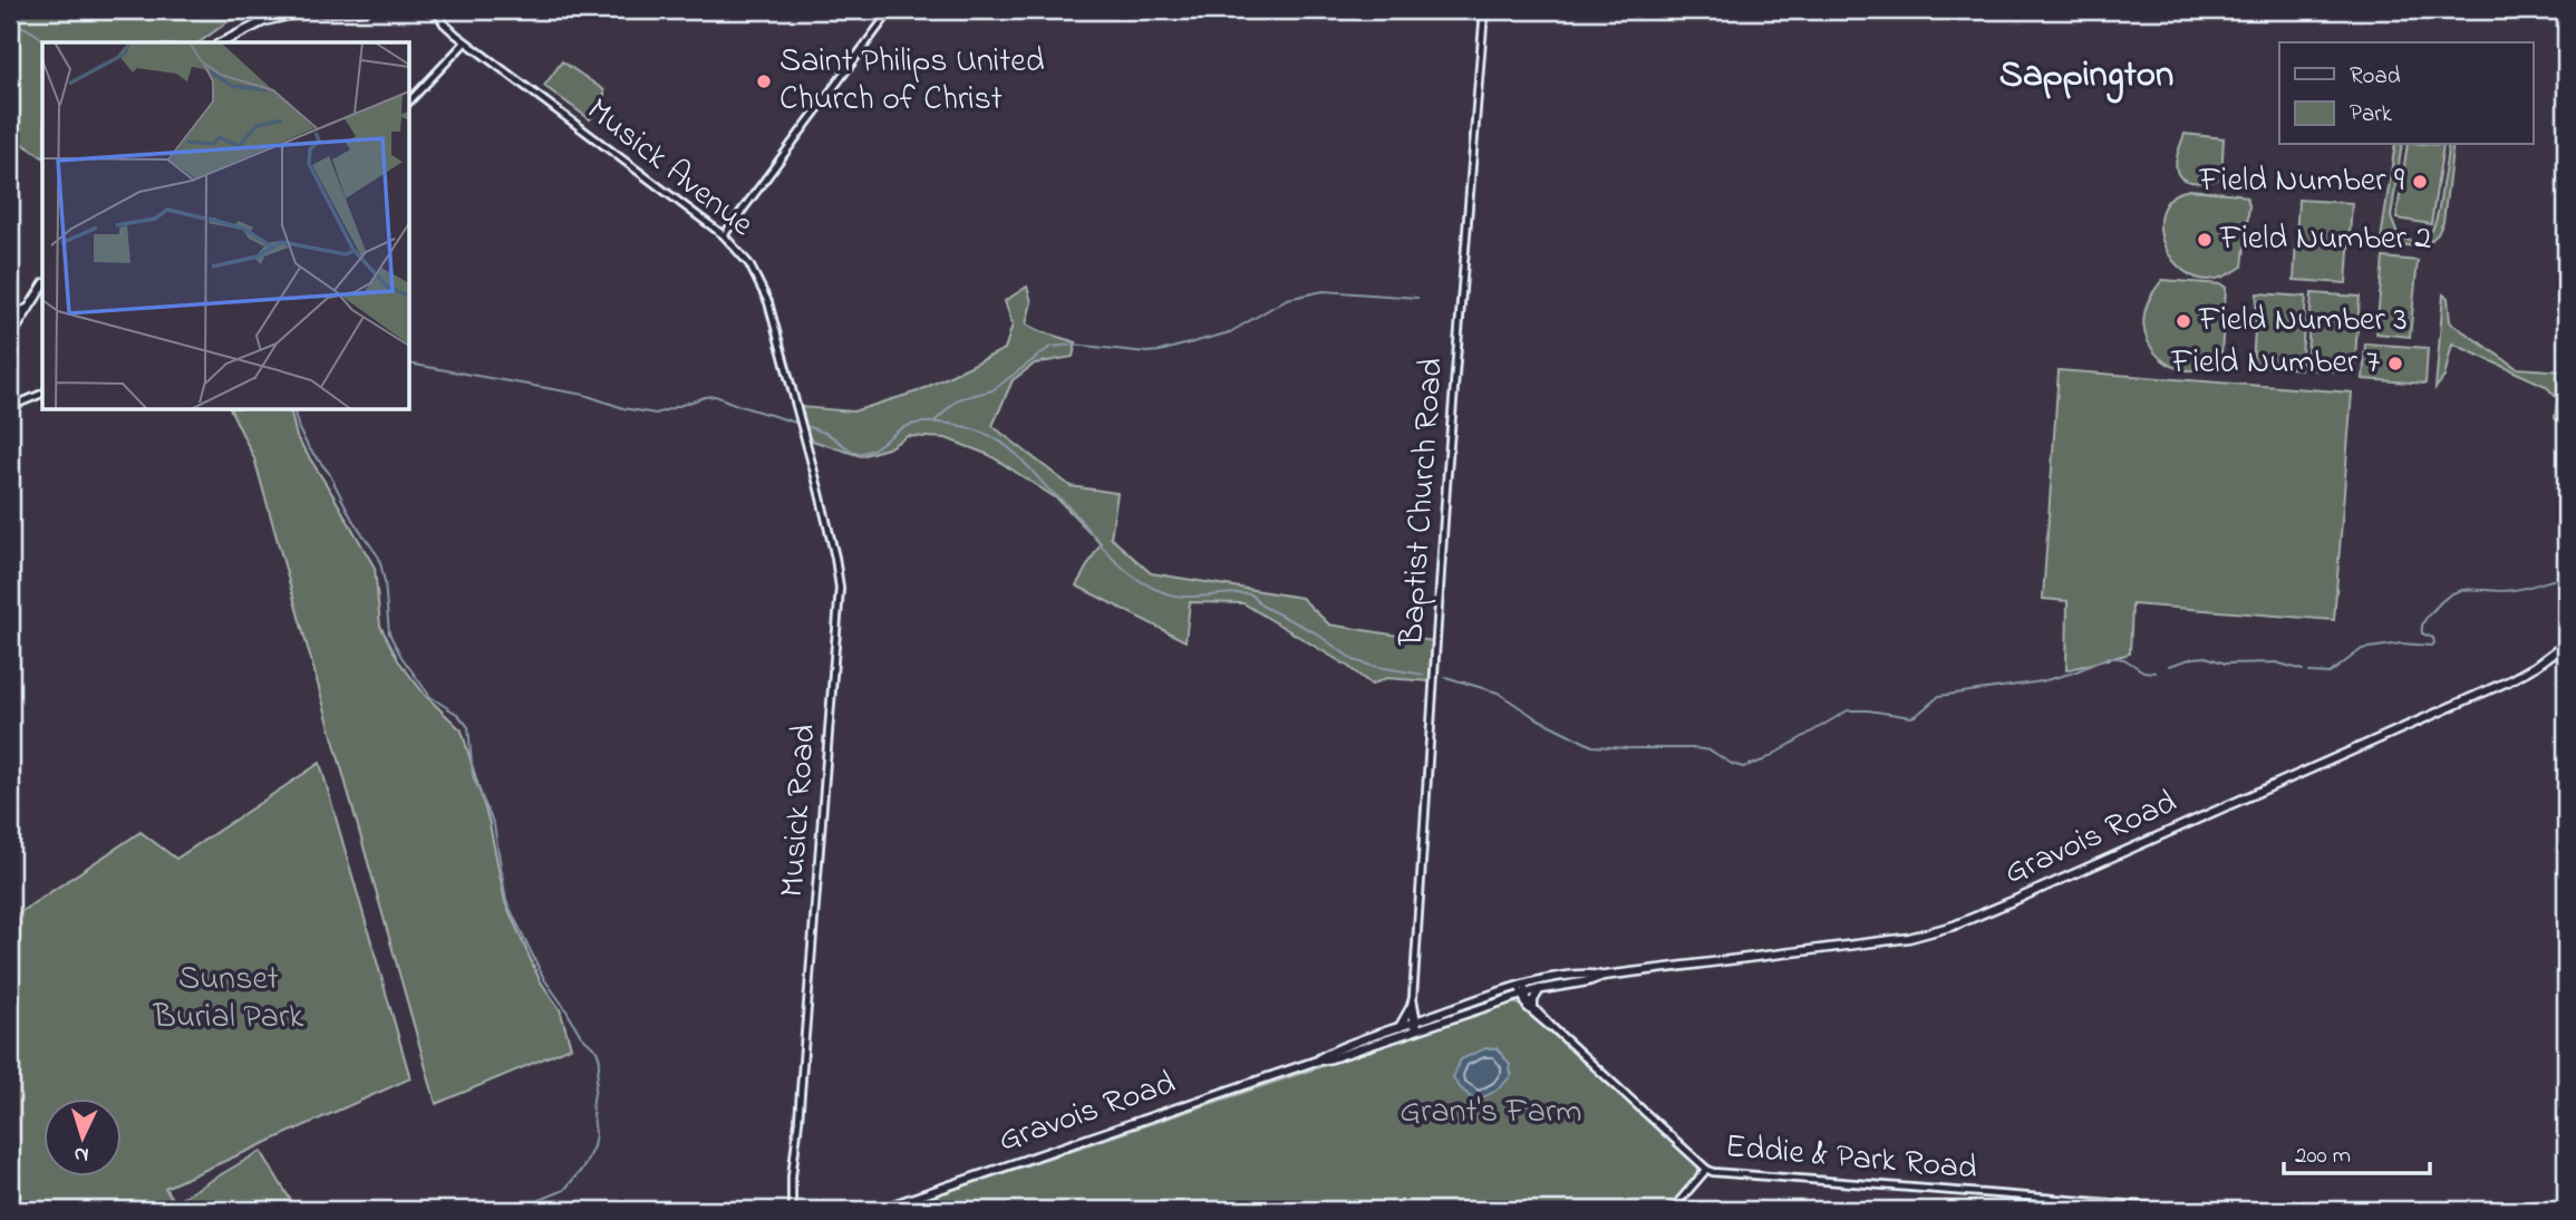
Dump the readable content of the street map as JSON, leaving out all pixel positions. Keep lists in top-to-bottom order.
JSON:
{
  "streets": {
    "main road": ["Gravois Road"],
    "street": [
      "Musick Avenue",
      "Baptist Church Road",
      "Musick Road",
      "Eddie & Park Road"
    ]
  },
  "crossings": [
    ["Musick Avenue", "Musick Road"],
    ["Baptist Church Road", "Gravois Road"],
    ["Gravois Road", "Eddie & Park Road"]
  ],
  "districts": ["Sappington"],
  "parks": ["Sunset Burial Park", "Grant's Farm"],
  "places": [
    "Saint Philips United Church of Christ",
    "Field Number 9",
    "Field Number 2",
    "Field Number 3",
    "Field Number 7"
  ],
  "legend": ["Road", "Park"],
  "scale_bar": "200 m",
  "north": "bottom"
}
